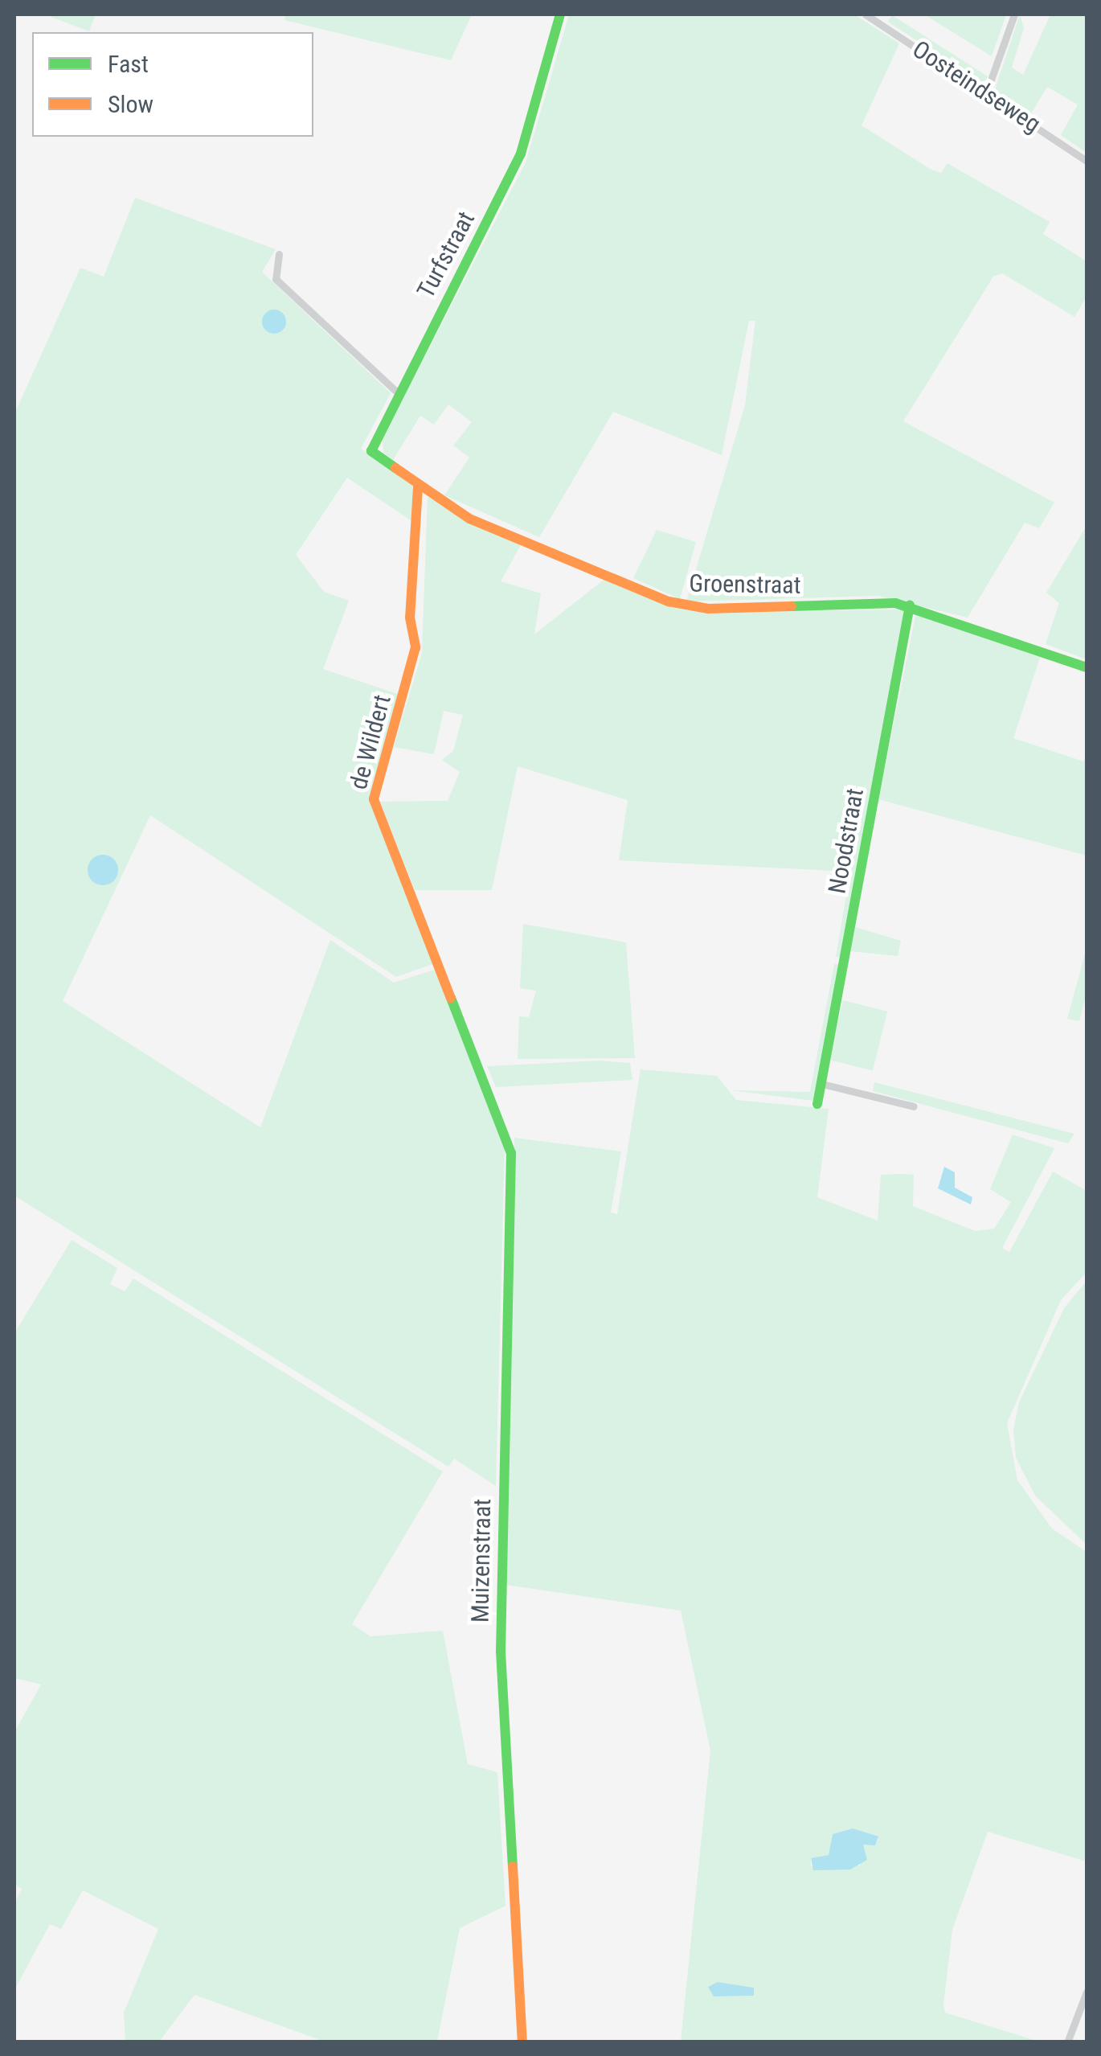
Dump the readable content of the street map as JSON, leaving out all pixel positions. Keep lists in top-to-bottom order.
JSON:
{
  "streets": {
    "street": [
      "Oosteindseweg",
      "Turfstraat",
      "Groenstraat",
      "de Wildert",
      "Noodstraat",
      "Muizenstraat"
    ]
  },
  "crossings": [
    ["Turfstraat", "Groenstraat"],
    ["Turfstraat", "de Wildert"],
    ["Groenstraat", "de Wildert"],
    ["Groenstraat", "Noodstraat"],
    ["de Wildert", "Muizenstraat"]
  ],
  "legend": ["Fast", "Slow"]
}
